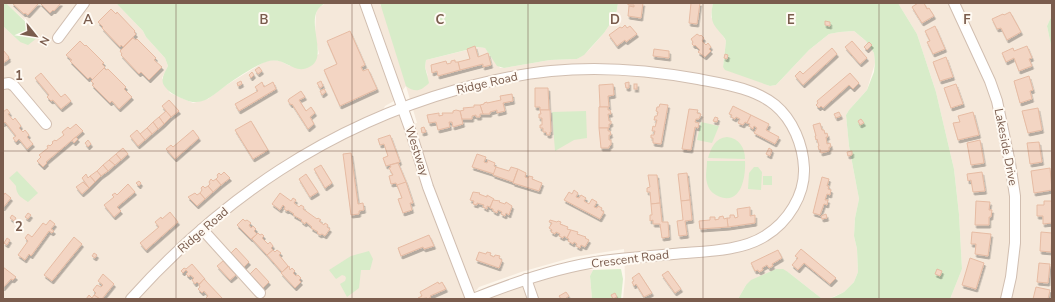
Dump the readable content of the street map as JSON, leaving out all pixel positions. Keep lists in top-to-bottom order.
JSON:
{
  "streets": {
    "street": [
      "Ridge Road",
      "Lakeside Drive",
      "Westway",
      "Crescent Road"
    ]
  },
  "crossings": [
    ["Ridge Road", "Westway"],
    ["Ridge Road", "Crescent Road"],
    ["Westway", "Crescent Road"]
  ],
  "north": "bottom right",
  "grid": {
    "columns": [
      "A",
      "B",
      "C",
      "D",
      "E",
      "F"
    ],
    "rows": ["1", "2"]
  }
}
